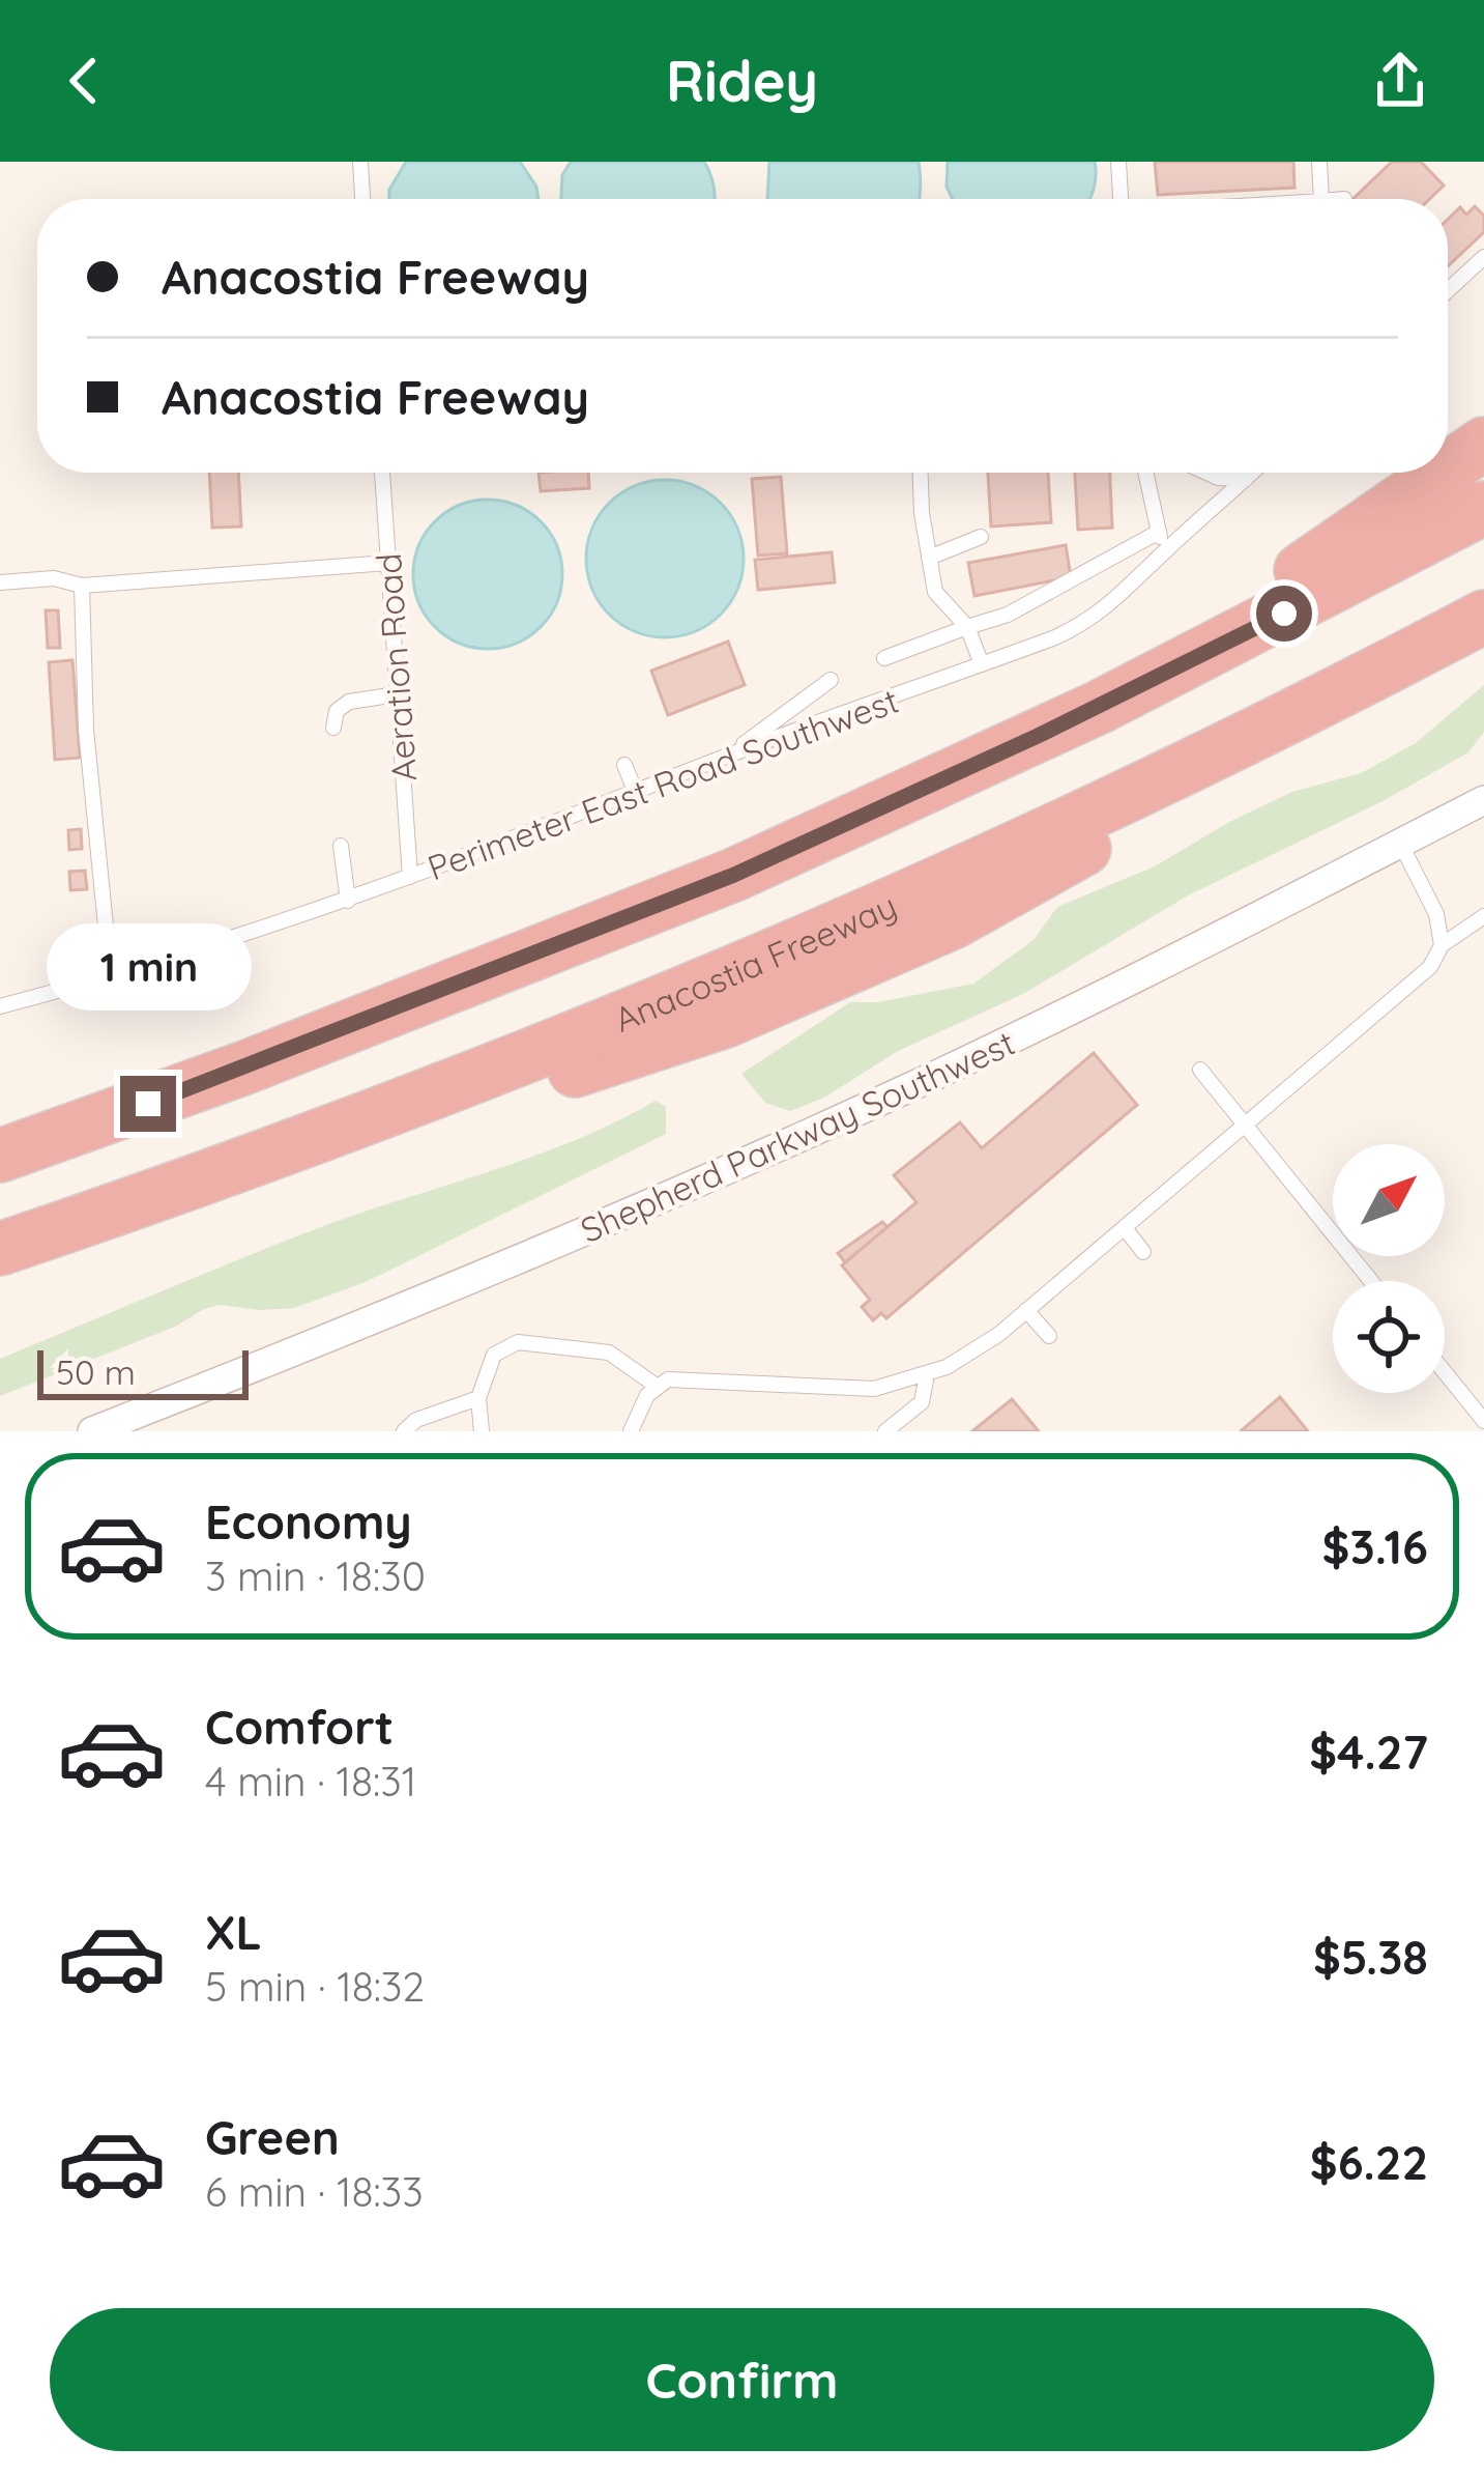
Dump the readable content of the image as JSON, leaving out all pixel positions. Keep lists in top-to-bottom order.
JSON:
{
  "streets": {
    "street": ["Shepherd Parkway Southwest"],
    "lane": ["Aeration Road", "Perimeter East Road Southwest"]
  },
  "crossings": [
    ["Aeration Road", "Perimeter East Road Southwest"]
  ],
  "scale_bar": "50 m",
  "north": "top right",
  "page": {
    "header": "Ridey",
    "banner": ["Anacostia Freeway", "Anacostia Freeway"],
    "bubble": "1 min",
    "scale": "50 m",
    "list": [
      {
        "name": "Economy",
        "note": "3 min · 18:30",
        "value": "$3.16"
      },
      {
        "name": "Comfort",
        "note": "4 min · 18:31",
        "value": "$4.27"
      },
      {
        "name": "XL",
        "note": "5 min · 18:32",
        "value": "$5.38"
      },
      {
        "name": "Green",
        "note": "6 min · 18:33",
        "value": "$6.22"
      }
    ],
    "buttons": "Confirm"
  }
}
